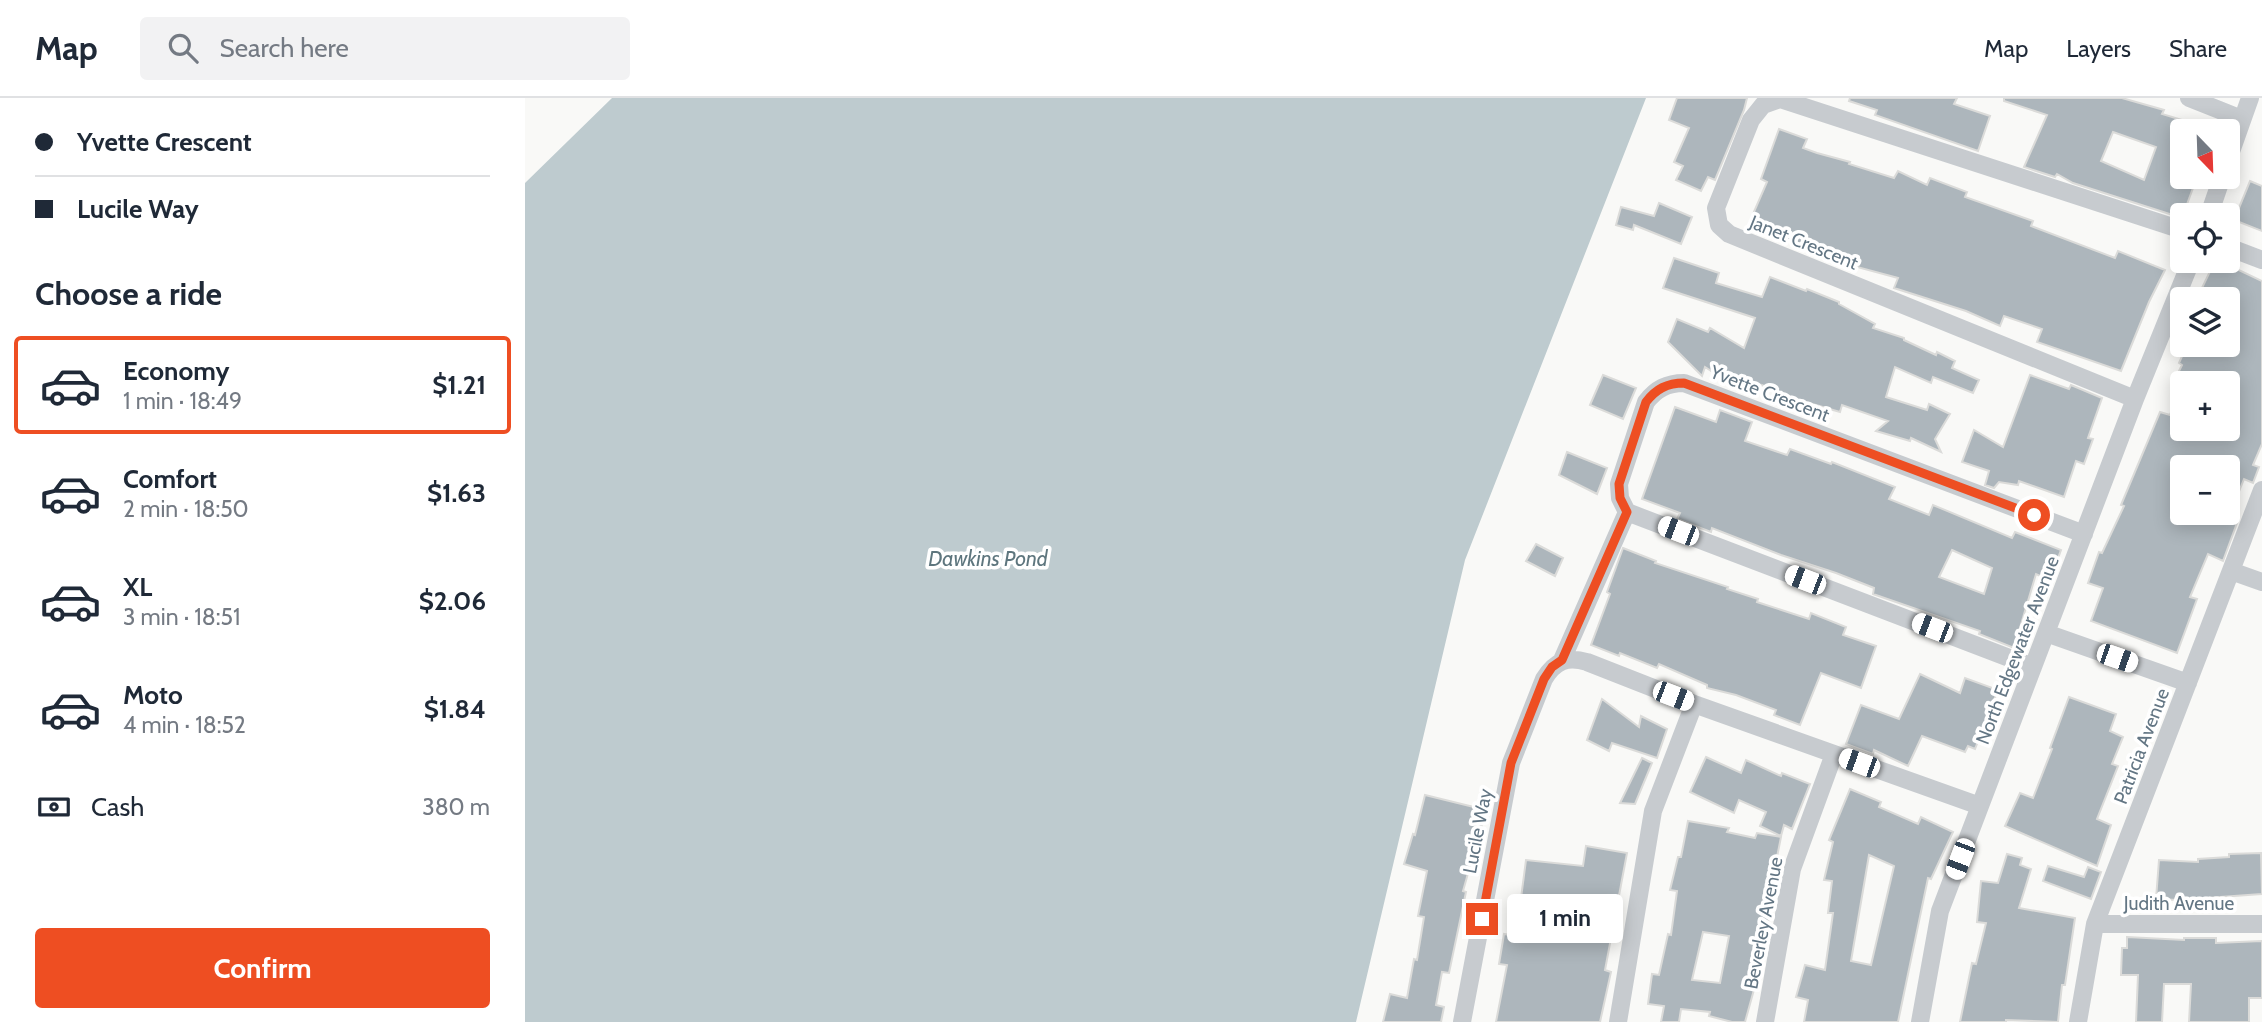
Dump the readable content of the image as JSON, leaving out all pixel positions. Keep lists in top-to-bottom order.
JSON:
{
  "streets": {
    "street": [
      "Janet Crescent",
      "Yvette Crescent",
      "North Edgewater Avenue",
      "Patricia Avenue",
      "Lucile Way",
      "Judith Avenue",
      "Beverley Avenue"
    ]
  },
  "crossings": [
    ["Janet Crescent", "North Edgewater Avenue"],
    ["Yvette Crescent", "North Edgewater Avenue"],
    ["Yvette Crescent", "Lucile Way"],
    ["Patricia Avenue", "Judith Avenue"]
  ],
  "water": ["Dawkins Pond"],
  "north": "bottom right",
  "page": {
    "header": "Map",
    "search": "Search here",
    "nav": ["Map", "Layers", "Share"],
    "banner": ["Yvette Crescent", "Lucile Way"],
    "map_buttons": ["+", "−"],
    "heading": "Choose a ride",
    "list": [
      {
        "name": "Economy",
        "note": "1 min · 18:49",
        "value": "$1.21"
      },
      {
        "name": "Comfort",
        "note": "2 min · 18:50",
        "value": "$1.63"
      },
      {
        "name": "XL",
        "note": "3 min · 18:51",
        "value": "$2.06"
      },
      {
        "name": "Moto",
        "note": "4 min · 18:52",
        "value": "$1.84"
      }
    ],
    "pay": ["Cash", "380 m"],
    "bubble": "1 min",
    "buttons": "Confirm"
  }
}
